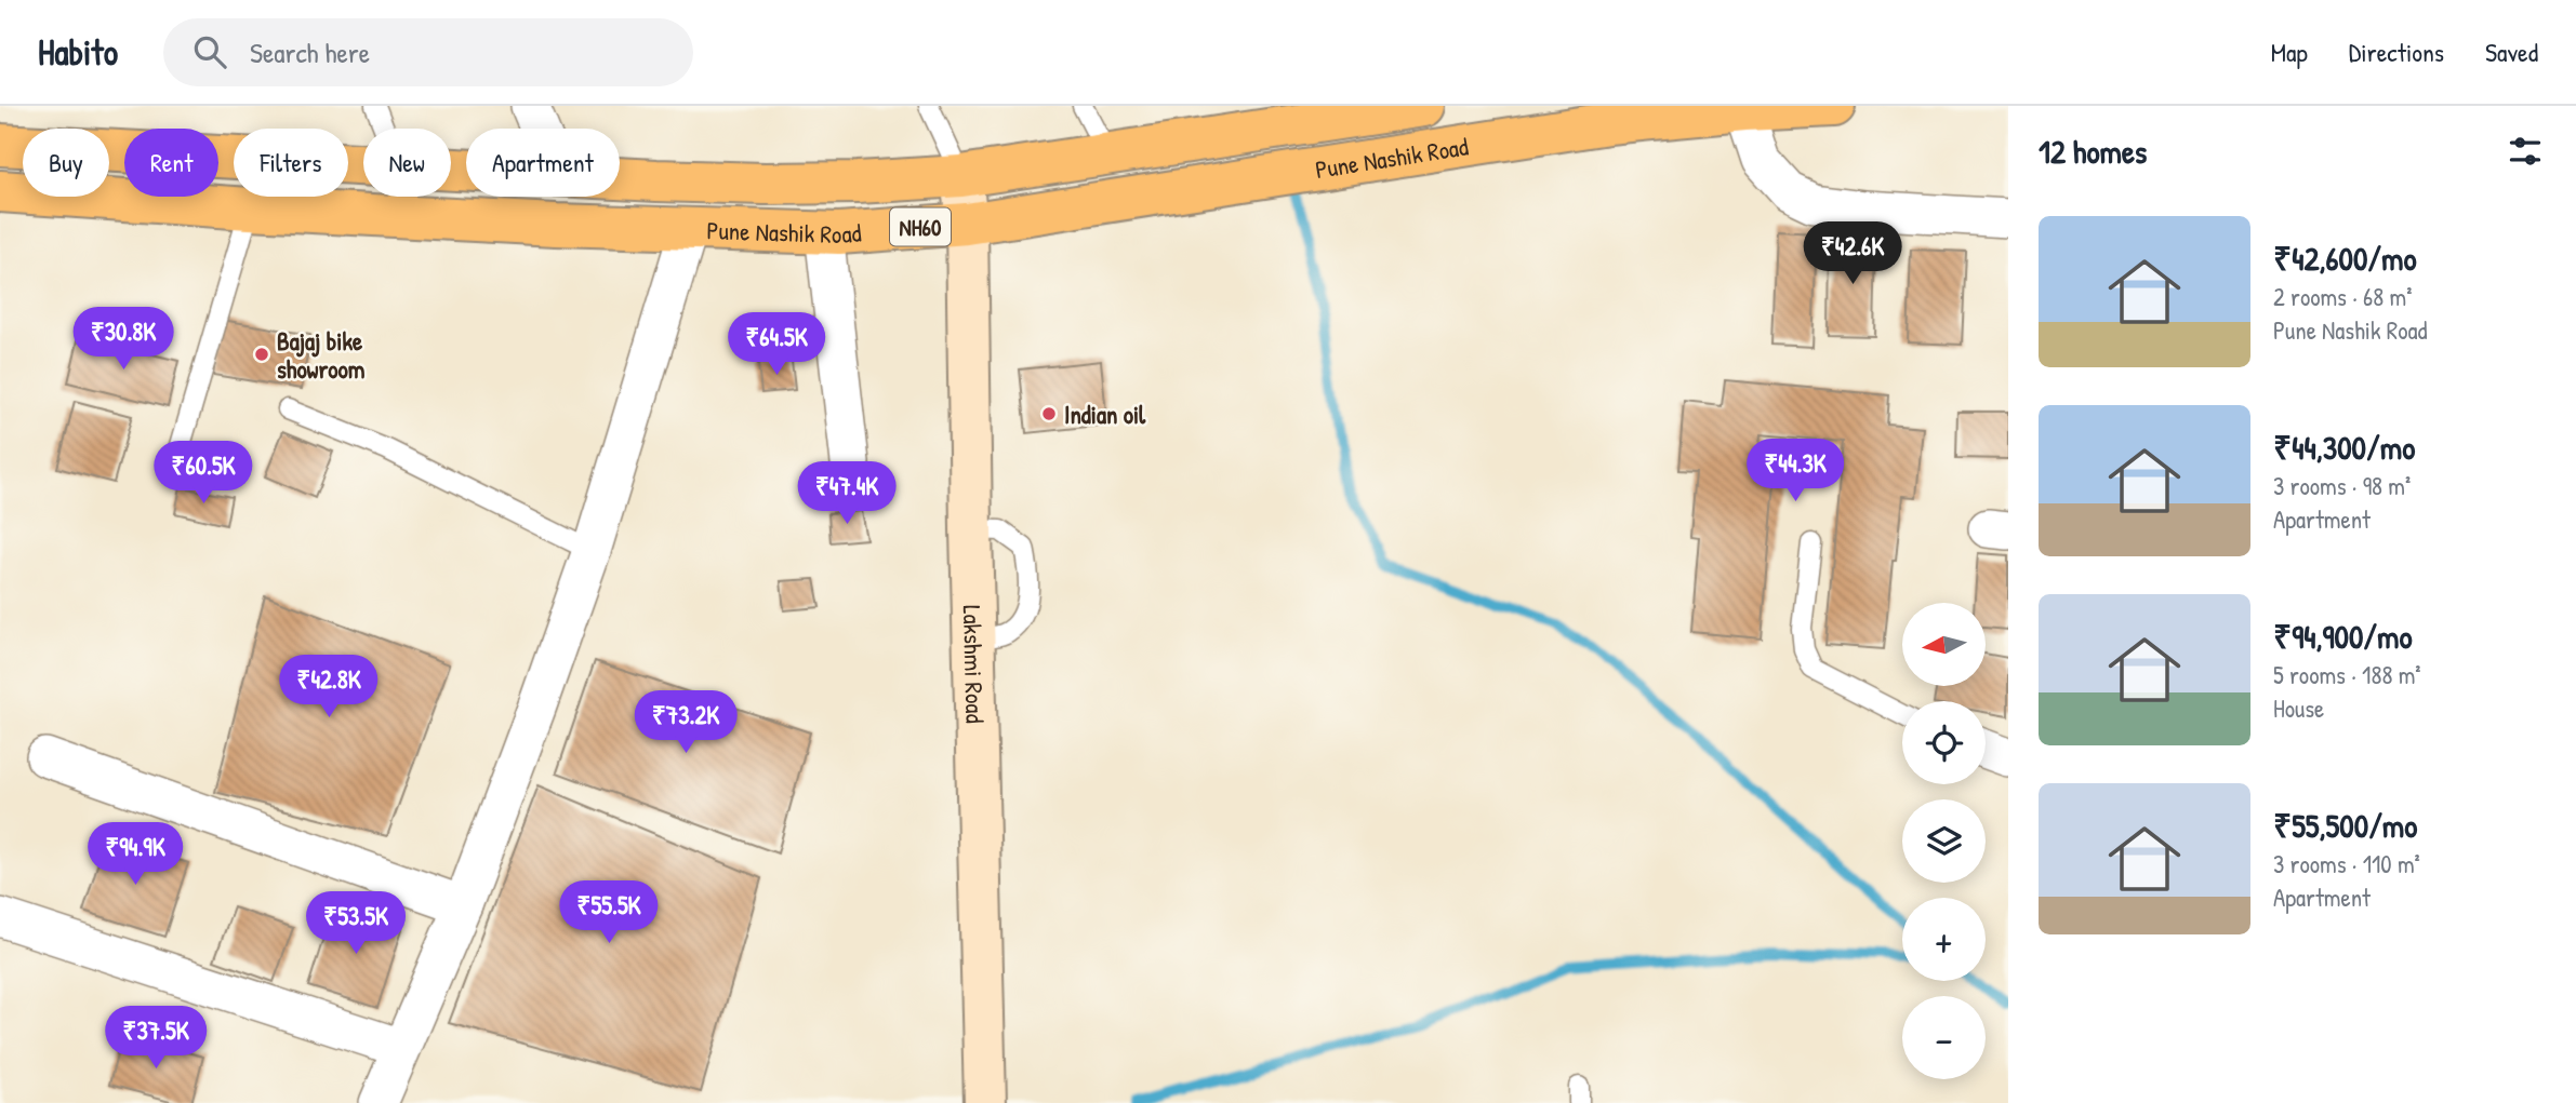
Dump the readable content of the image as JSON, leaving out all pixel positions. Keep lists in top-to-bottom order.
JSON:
{
  "streets": {
    "highway": ["Pune Nashik Road", "NH60"],
    "main road": ["Lakshmi Road"]
  },
  "crossings": [
    ["Pune Nashik Road", "Lakshmi Road"]
  ],
  "places": ["Bajaj bike showroom", "Indian oil"],
  "north": "left",
  "page": {
    "header": "Habito",
    "search": "Search here",
    "nav": ["Map", "Directions", "Saved"],
    "heading": "12 homes",
    "chip": [
      "Buy",
      "Rent",
      "Filters",
      "New",
      "Apartment"
    ],
    "list": [
      {
        "name": "₹42,600/mo",
        "note": "2 rooms · 68 m² · Pune Nashik Road"
      },
      {
        "name": "₹44,300/mo",
        "note": "3 rooms · 98 m² · Apartment"
      },
      {
        "name": "₹94,900/mo",
        "note": "5 rooms · 188 m² · House"
      },
      {
        "name": "₹55,500/mo",
        "note": "3 rooms · 110 m² · Apartment"
      }
    ],
    "price": [
      "₹42.6K",
      "₹30.8K",
      "₹64.5K",
      "₹44.3K",
      "₹60.5K",
      "₹47.4K",
      "₹42.8K",
      "₹73.2K",
      "₹94.9K",
      "₹55.5K",
      "₹53.5K",
      "₹37.5K"
    ],
    "map_buttons": ["+", "−"]
  }
}
